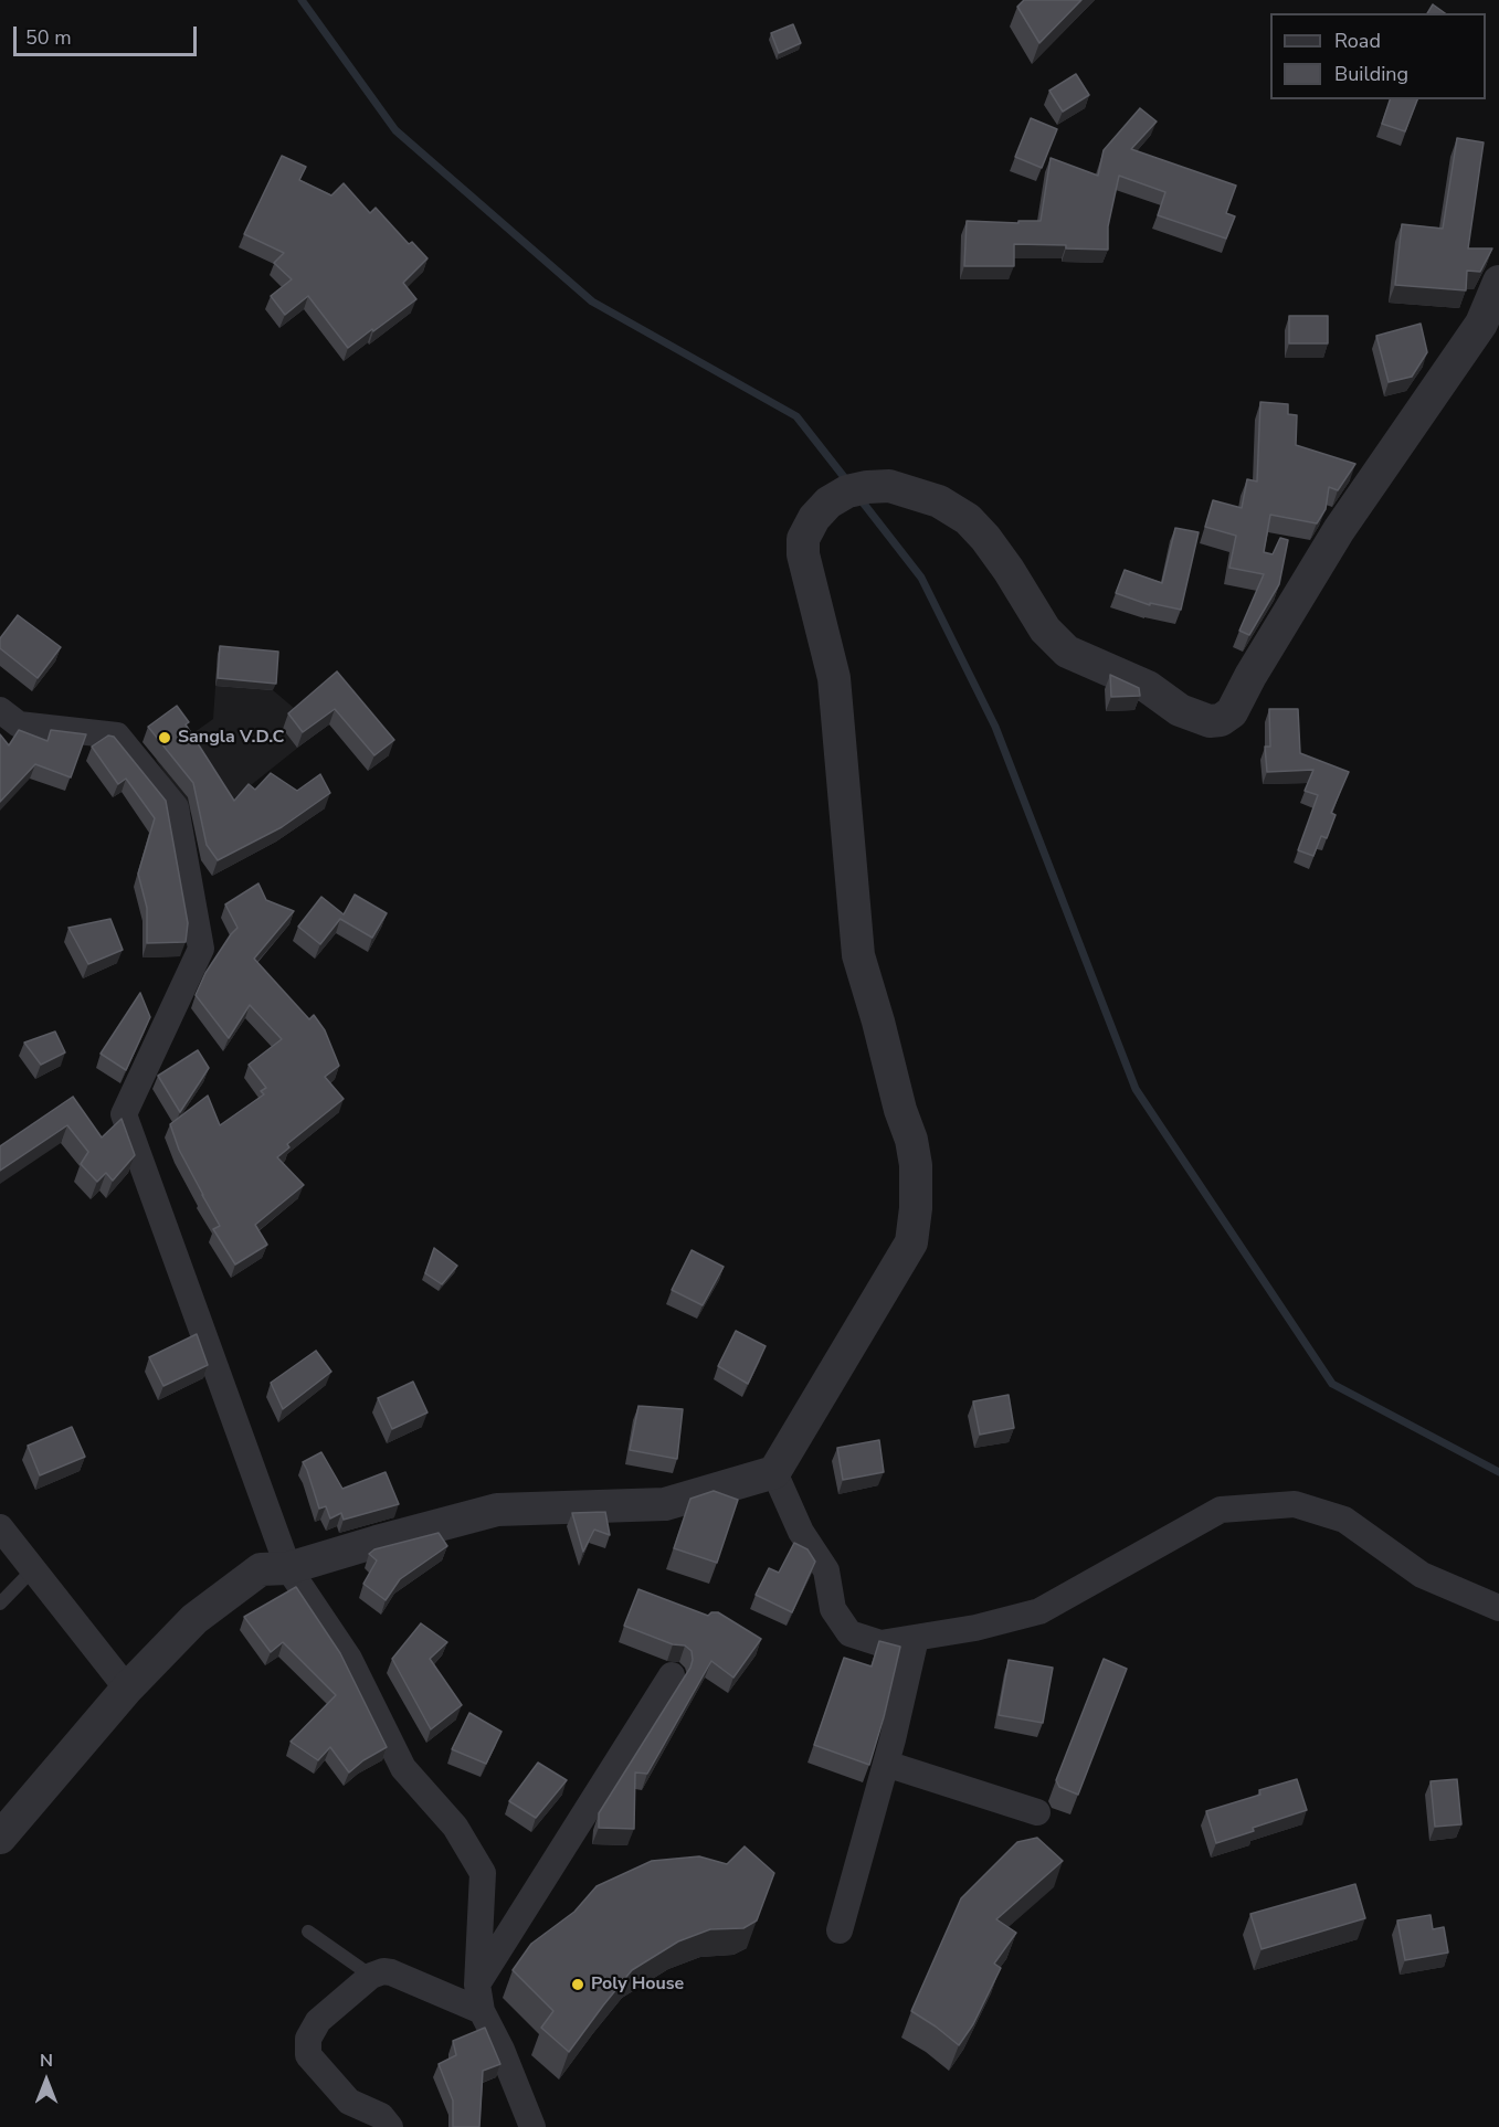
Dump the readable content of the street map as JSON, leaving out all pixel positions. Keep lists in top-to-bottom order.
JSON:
{
  "places": ["Sangla V.D.C", "Poly House"],
  "legend": ["Road", "Building"],
  "scale_bar": "50 m",
  "north": "top"
}
